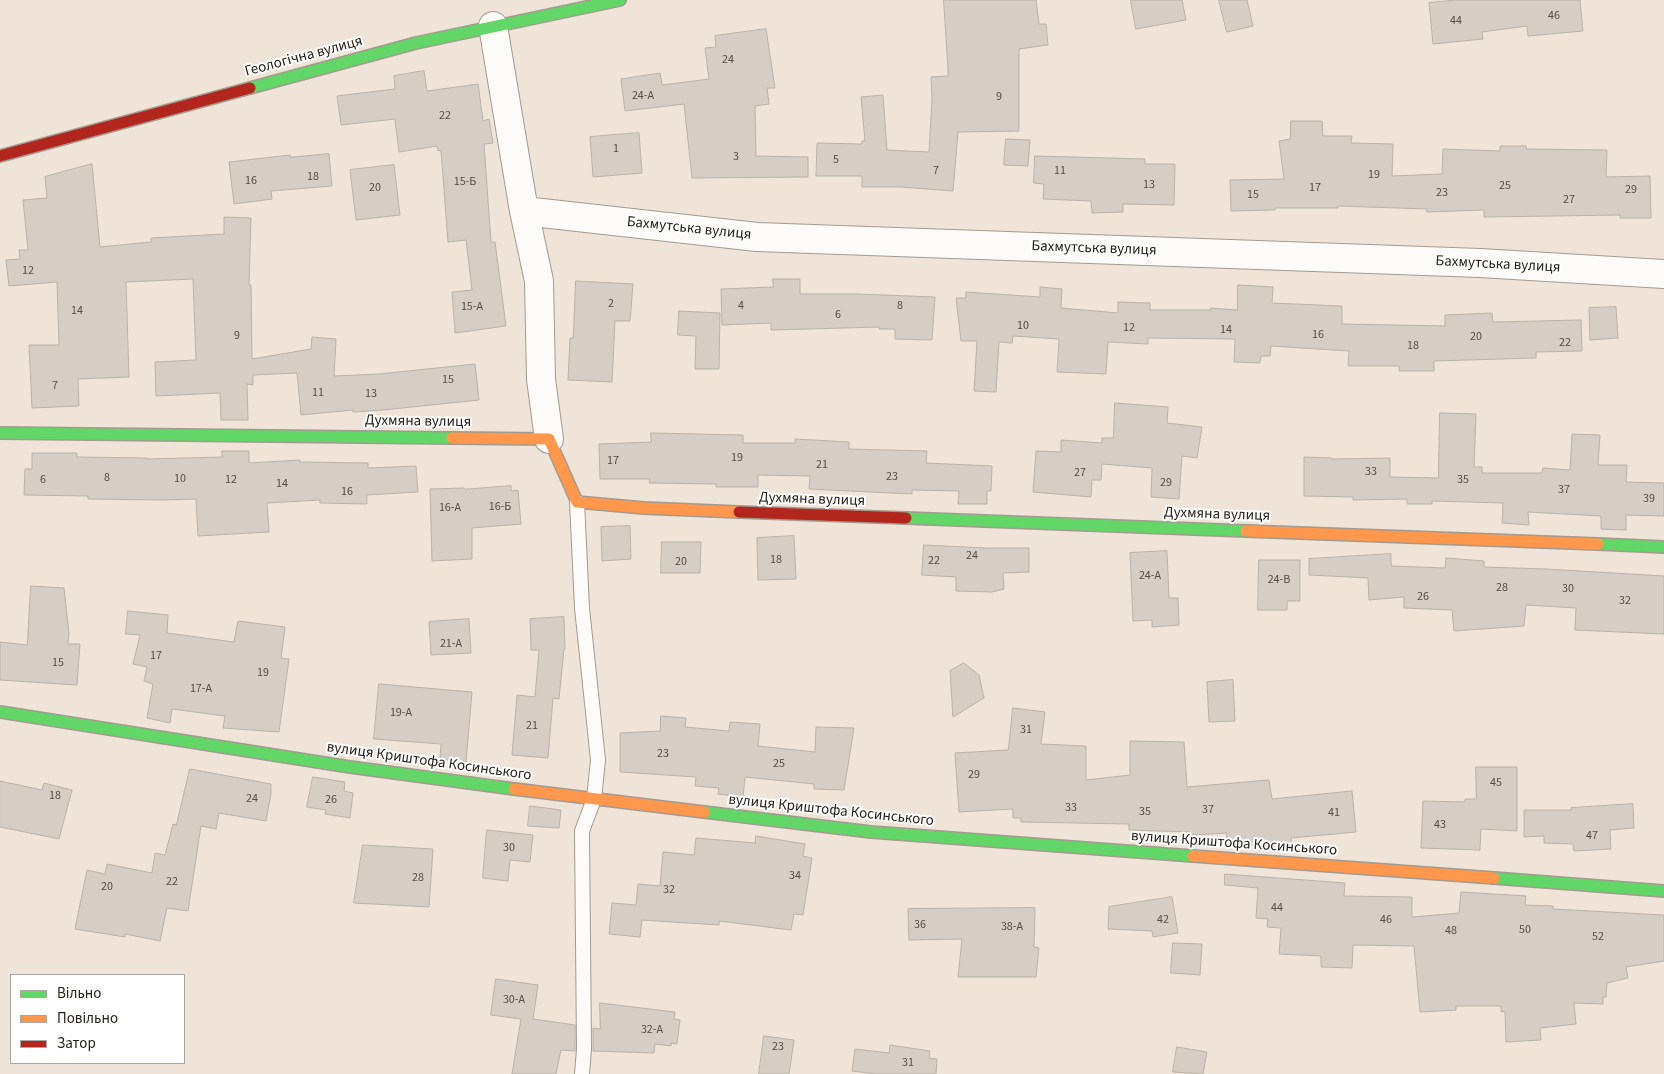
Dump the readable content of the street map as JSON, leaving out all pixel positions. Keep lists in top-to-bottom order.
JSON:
{
  "streets": {
    "street": [
      "Геологічна вулиця",
      "Бахмутська вулиця",
      "Духмяна вулиця",
      "вулиця Криштофа Косинського"
    ]
  },
  "house_numbers": [
    "46",
    "44",
    "24",
    "24-А",
    "9",
    "22",
    "1",
    "3",
    "5",
    "7",
    "11",
    "19",
    "18",
    "16",
    "15-Б",
    "13",
    "25",
    "20",
    "17",
    "29",
    "23",
    "15",
    "27",
    "12",
    "2",
    "4",
    "8",
    "15-А",
    "14",
    "6",
    "10",
    "12",
    "14",
    "16",
    "9",
    "20",
    "22",
    "18",
    "15",
    "7",
    "11",
    "13",
    "19",
    "17",
    "21",
    "33",
    "27",
    "23",
    "8",
    "10",
    "6",
    "12",
    "35",
    "29",
    "14",
    "37",
    "16",
    "39",
    "16-Б",
    "16-А",
    "24",
    "18",
    "22",
    "20",
    "24-А",
    "24-В",
    "28",
    "30",
    "26",
    "32",
    "21-А",
    "17",
    "15",
    "19",
    "17-А",
    "19-А",
    "21",
    "31",
    "23",
    "25",
    "29",
    "45",
    "18",
    "24",
    "26",
    "33",
    "37",
    "35",
    "41",
    "43",
    "47",
    "30",
    "34",
    "28",
    "22",
    "20",
    "32",
    "44",
    "42",
    "46",
    "36",
    "38-А",
    "50",
    "48",
    "52",
    "30-А",
    "32-А",
    "23",
    "31"
  ],
  "legend": ["Вільно", "Повільно", "Затор"]
}
